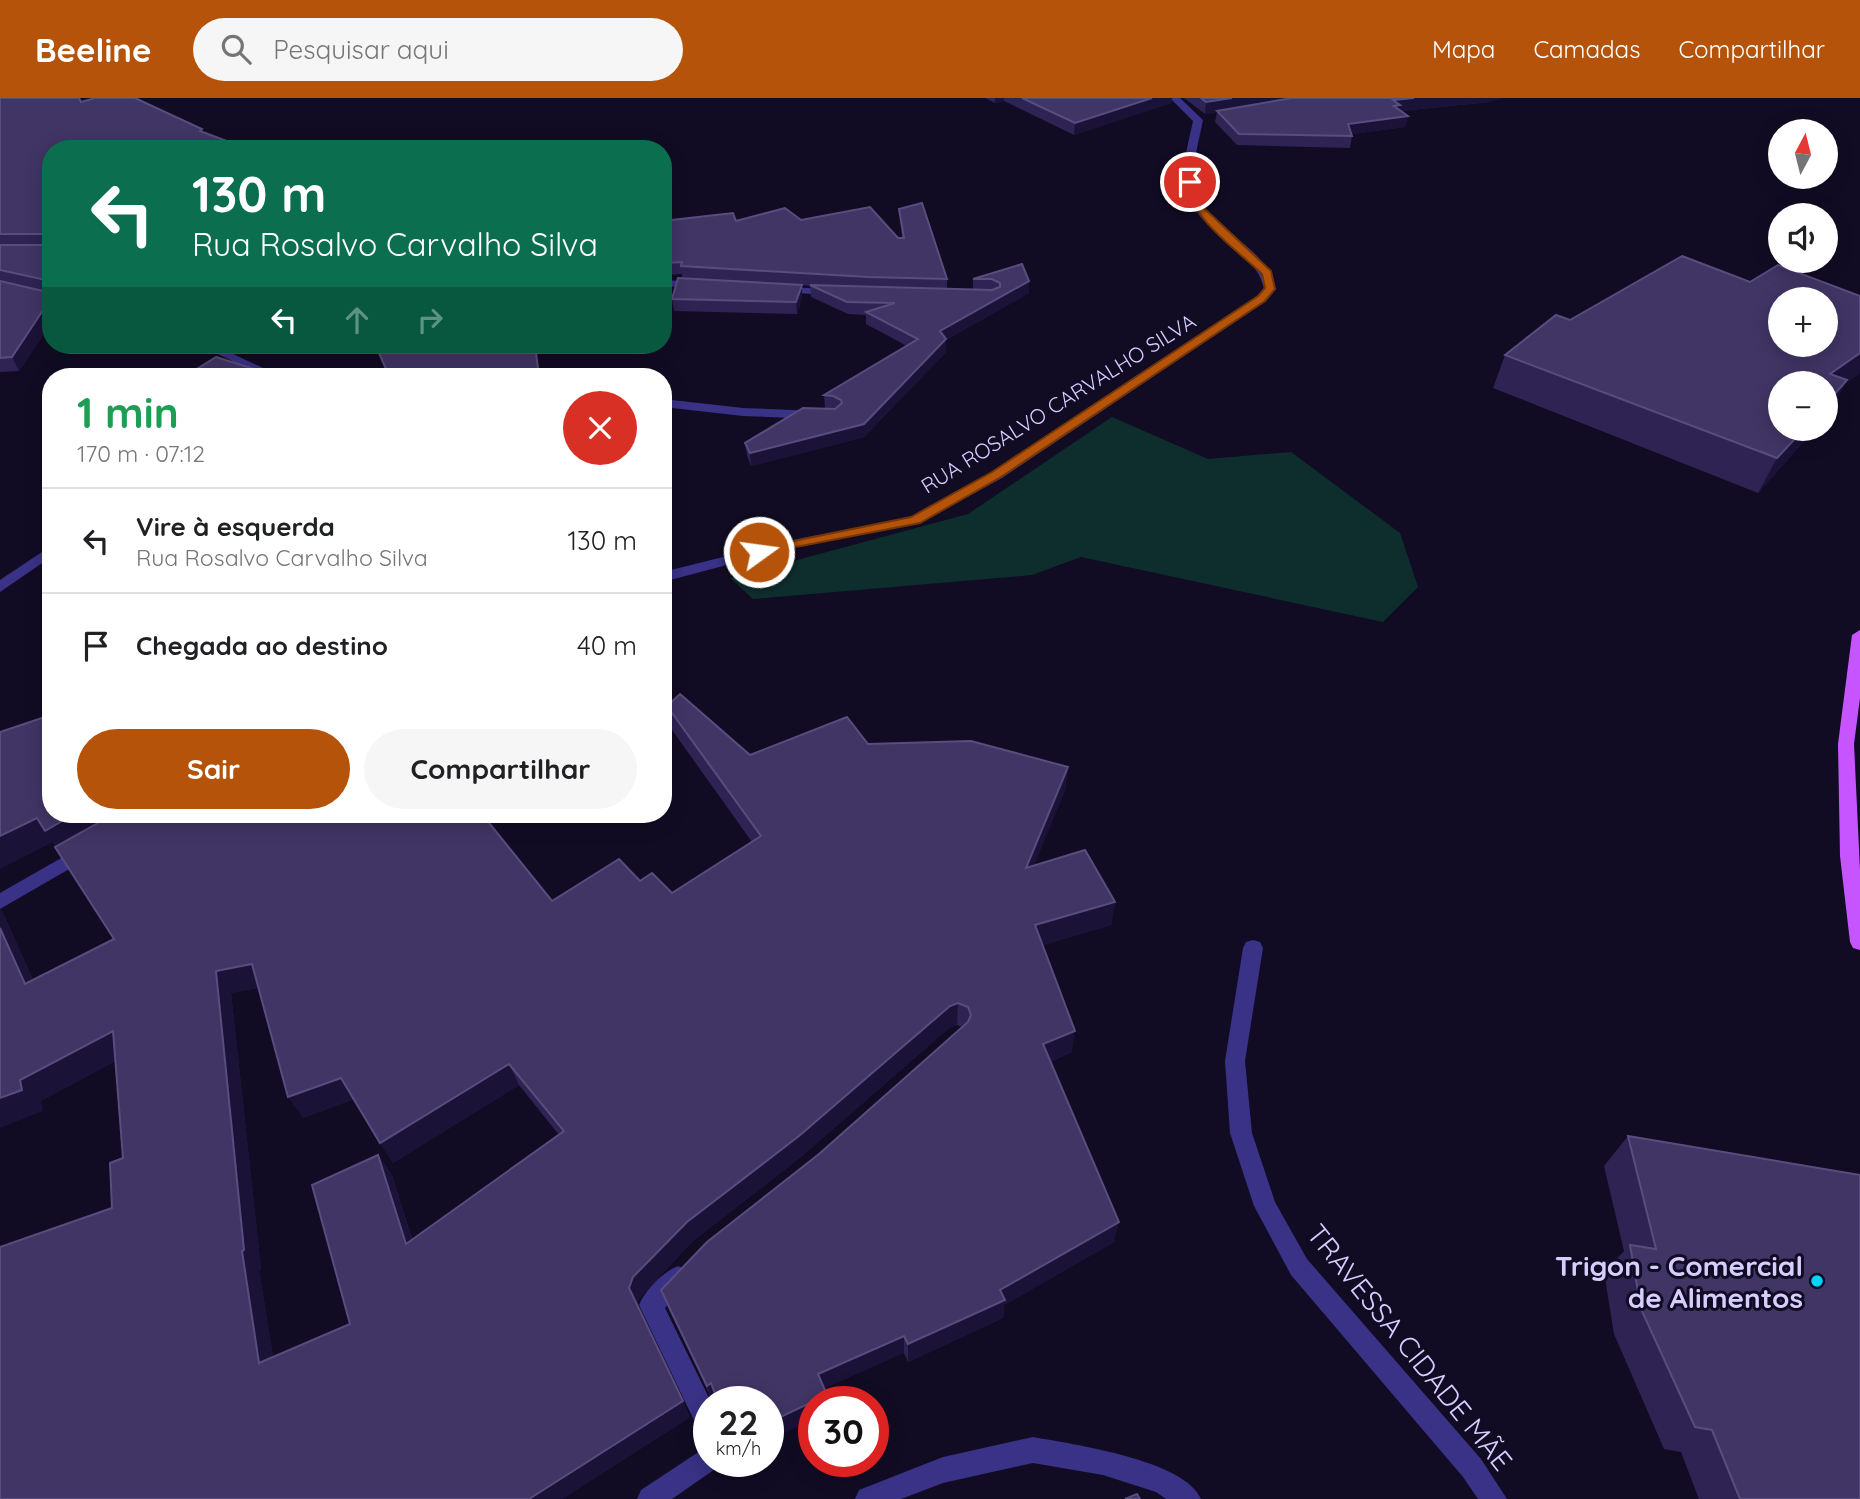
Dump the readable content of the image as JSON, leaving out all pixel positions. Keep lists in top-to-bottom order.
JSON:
{
  "streets": {
    "street": ["RUA ROSALVO CARVALHO SILVA", "TRAVESSA CIDADE MÃE"]
  },
  "places": ["Trigon - Comercial de Alimentos"],
  "north": "top",
  "page": {
    "header": "Beeline",
    "search": "Pesquisar aqui",
    "nav": ["Mapa", "Camadas", "Compartilhar"],
    "map_buttons": ["+", "−"],
    "turn": ["130 m", "Rua Rosalvo Carvalho Silva"],
    "heading": ["1 min", "170 m · 07:12"],
    "list": [
      {
        "name": "Vire à esquerda",
        "note": "Rua Rosalvo Carvalho Silva",
        "value": "130 m"
      },
      {
        "name": "Chegada ao destino",
        "value": "40 m"
      }
    ],
    "buttons": ["Sair", "Compartilhar"],
    "speed": "22 km/h",
    "limit": "30"
  }
}
